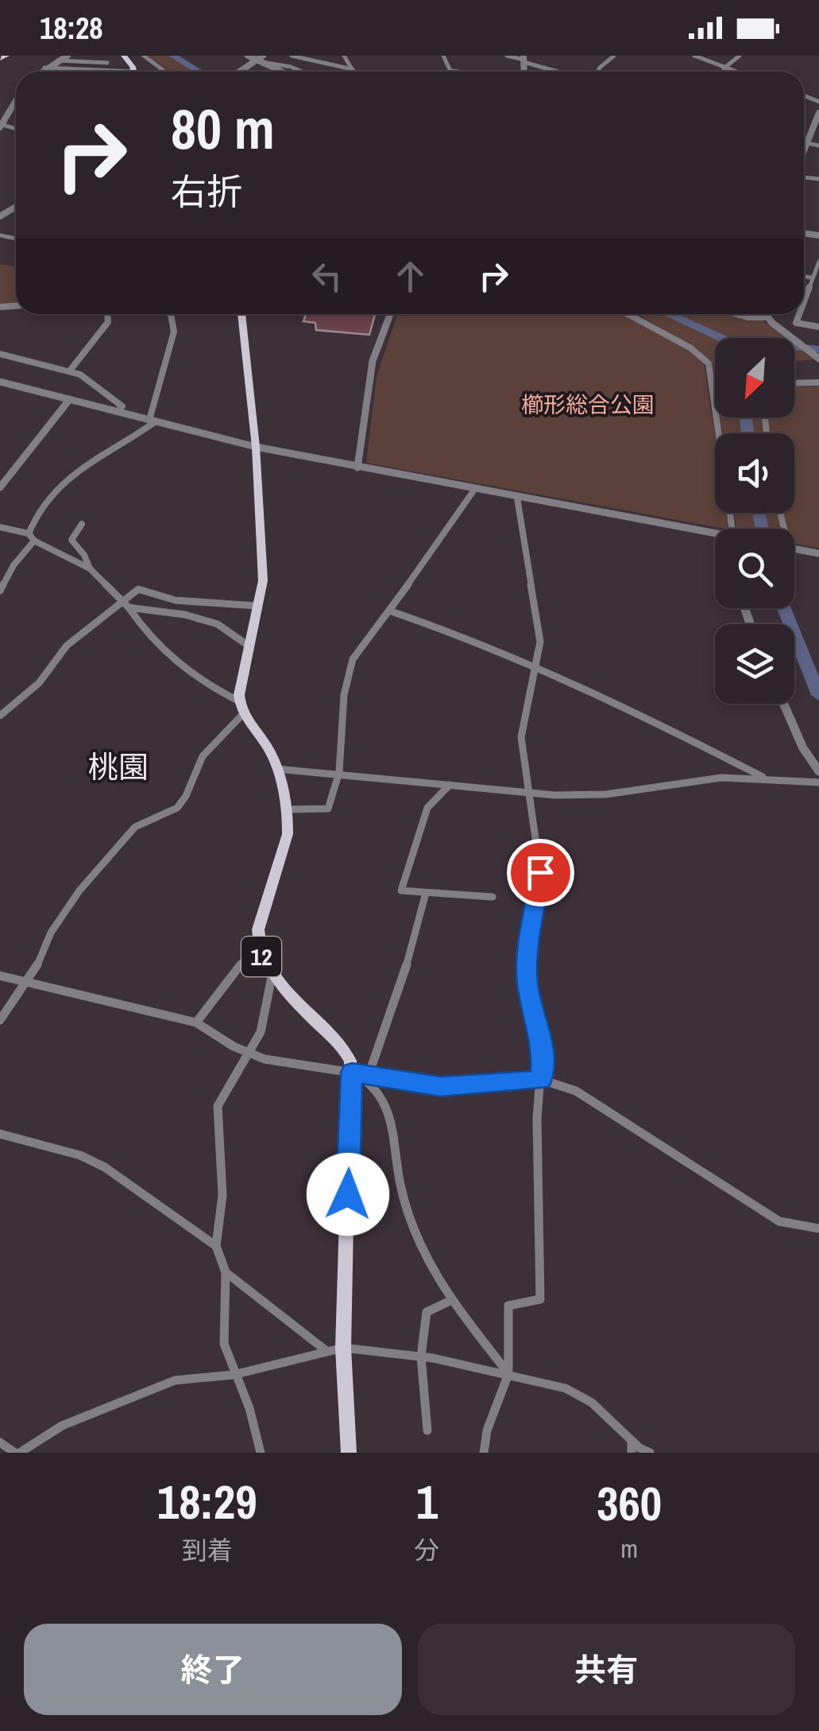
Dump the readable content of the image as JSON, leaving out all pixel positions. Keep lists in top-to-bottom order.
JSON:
{
  "streets": {
    "main road": ["12"]
  },
  "districts": ["桃園"],
  "parks": ["櫛形総合公園"],
  "north": "bottom left",
  "page": {
    "status": "18:28",
    "turn": ["80 m", "右折"],
    "eta": [
      "18:29",
      "到着",
      "1",
      "分",
      "360",
      "m"
    ],
    "buttons": ["終了", "共有"]
  }
}
